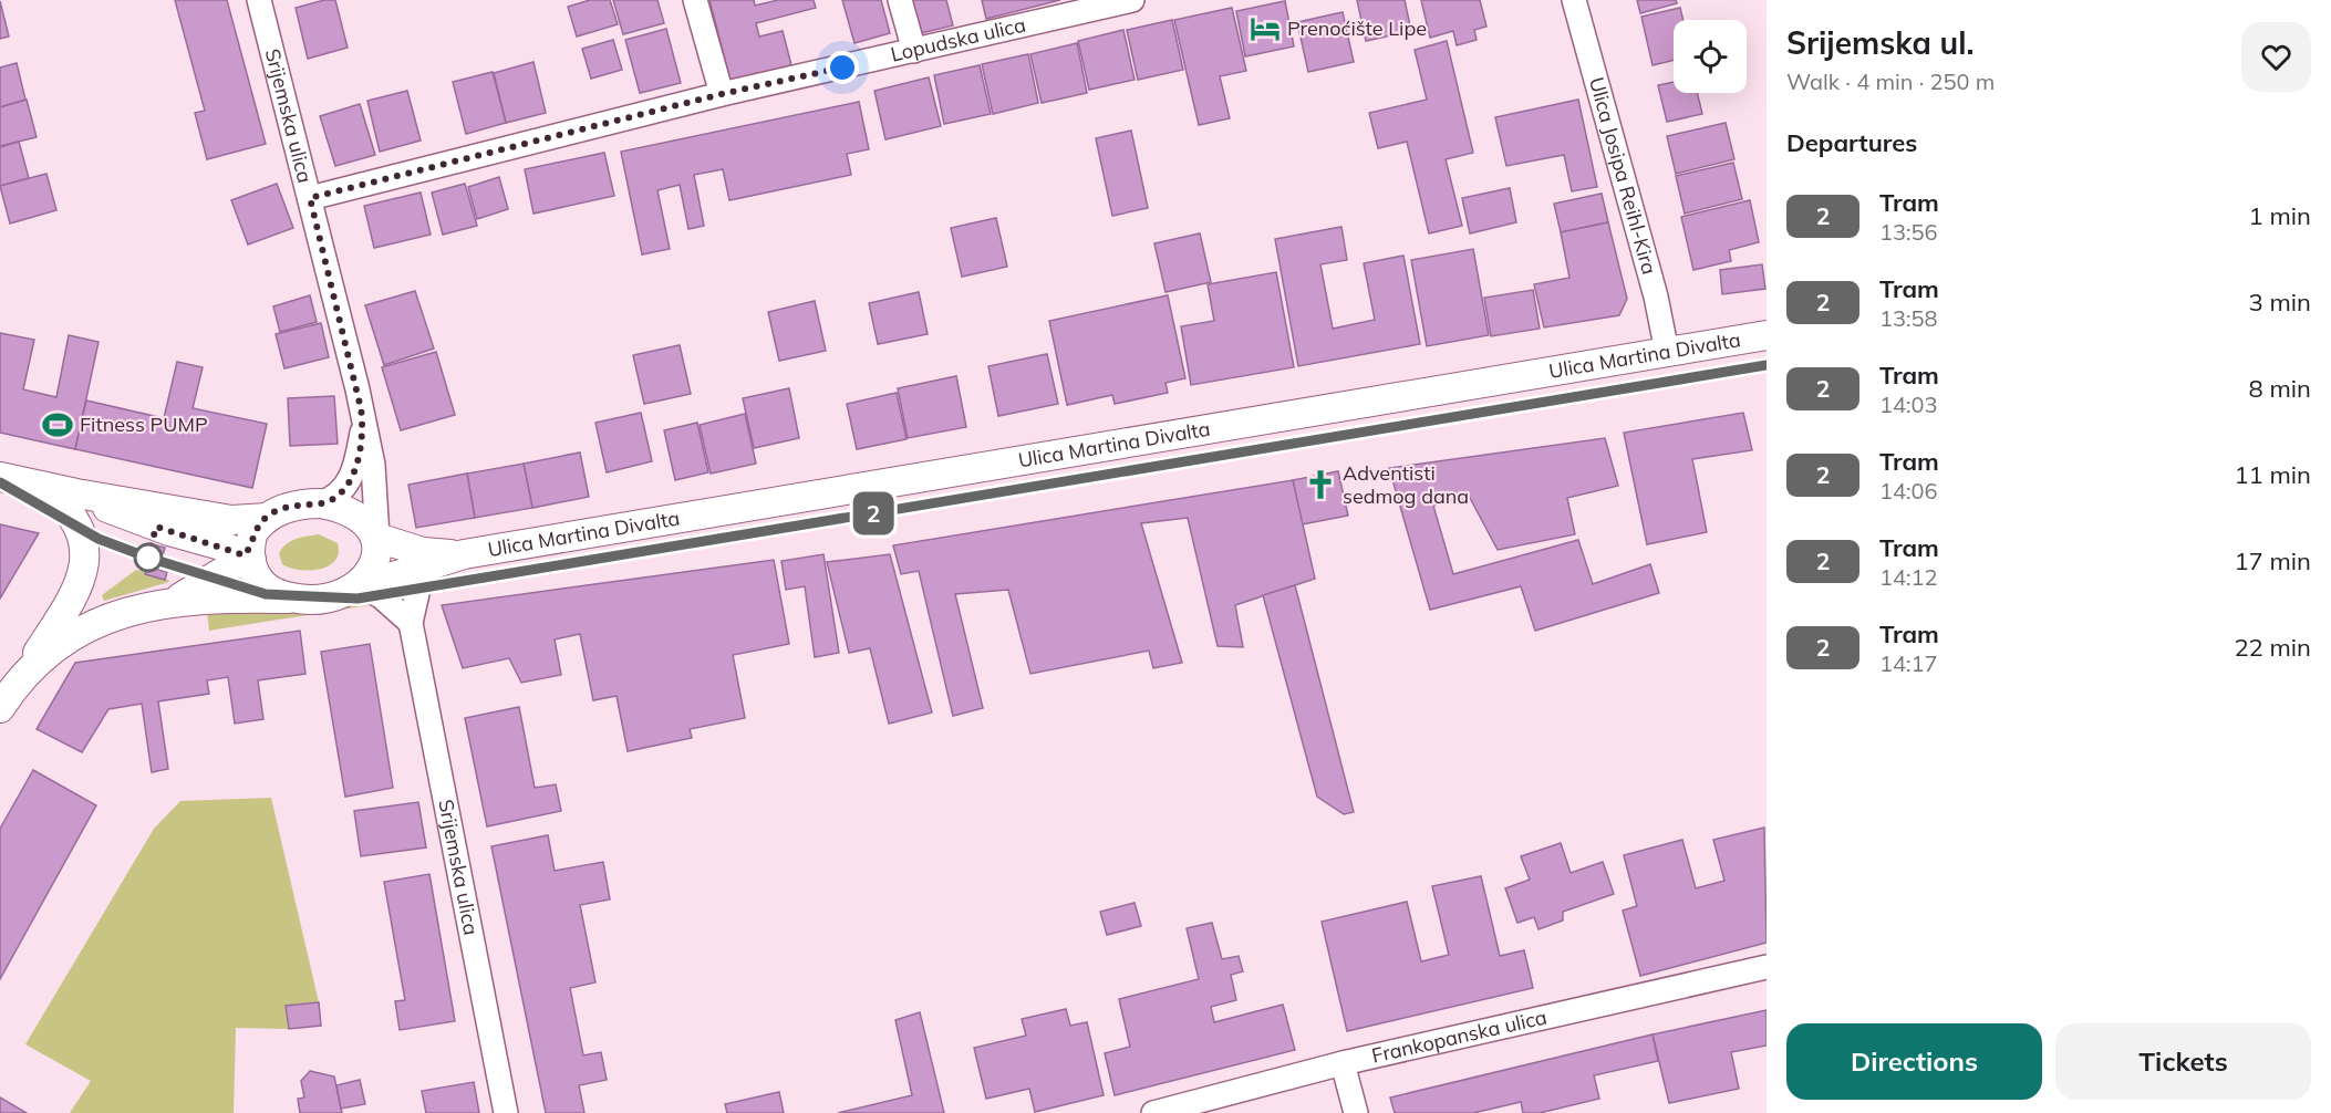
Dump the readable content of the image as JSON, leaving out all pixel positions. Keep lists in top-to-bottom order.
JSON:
{
  "streets": {
    "street": [
      "Lopudska ulica",
      "Srijemska ulica",
      "Ulica Josipa Reihl-Kira",
      "Ulica Martina Divalta",
      "Frankopanska ulica"
    ]
  },
  "crossings": [
    ["Lopudska ulica", "Srijemska ulica"],
    ["Srijemska ulica", "Ulica Martina Divalta"],
    ["Ulica Josipa Reihl-Kira", "Ulica Martina Divalta"]
  ],
  "places": {
    "hotel": ["Prenoćište Lipe"],
    "sports": ["Fitness PUMP"],
    "church": ["Adventisti sedmog dana"]
  },
  "lines": ["tram line 2"],
  "page": {
    "on_map": "2",
    "heading": [
      ["Srijemska ul.", "Walk · 4 min · 250 m"],
      "Departures"
    ],
    "list": [
      {
        "mark": "2",
        "name": "Tram",
        "note": "13:56",
        "value": "1 min"
      },
      {
        "mark": "2",
        "name": "Tram",
        "note": "13:58",
        "value": "3 min"
      },
      {
        "mark": "2",
        "name": "Tram",
        "note": "14:03",
        "value": "8 min"
      },
      {
        "mark": "2",
        "name": "Tram",
        "note": "14:06",
        "value": "11 min"
      },
      {
        "mark": "2",
        "name": "Tram",
        "note": "14:12",
        "value": "17 min"
      },
      {
        "mark": "2",
        "name": "Tram",
        "note": "14:17",
        "value": "22 min"
      }
    ],
    "buttons": ["Directions", "Tickets"]
  }
}
